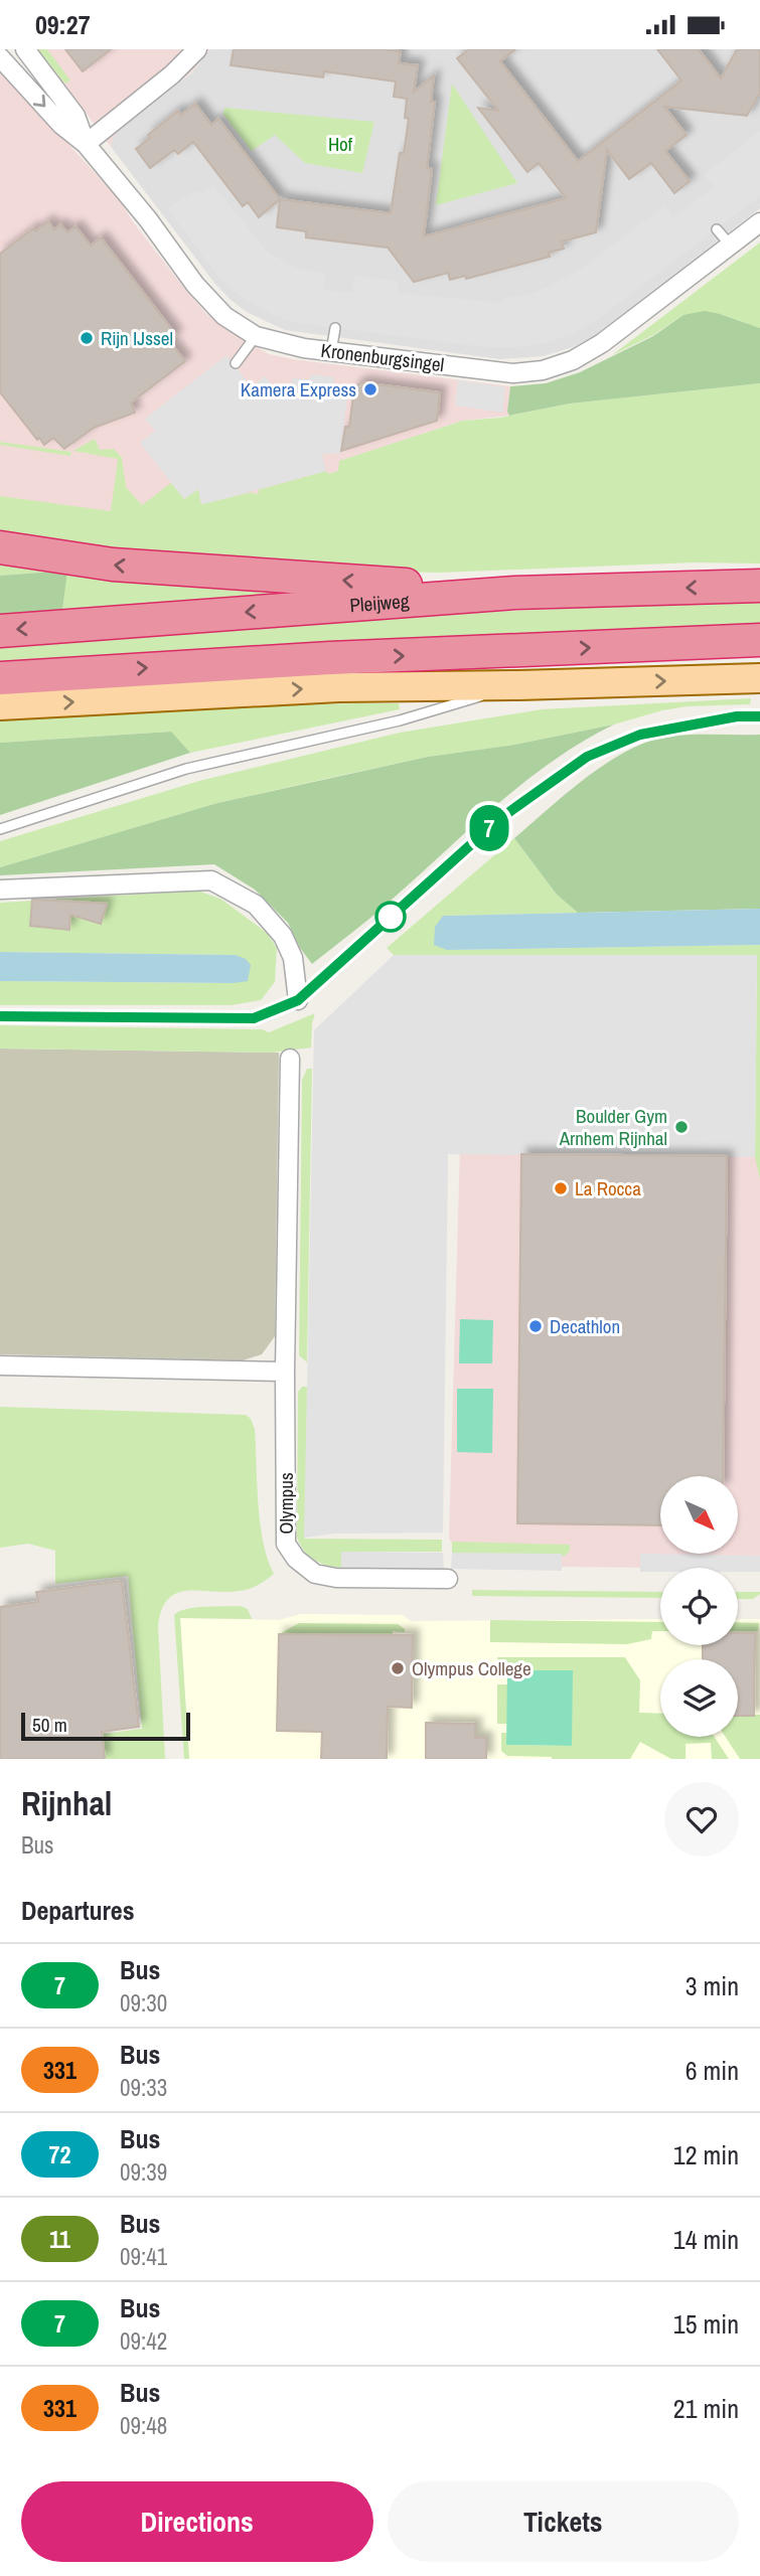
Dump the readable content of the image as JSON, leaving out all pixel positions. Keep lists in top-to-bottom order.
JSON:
{
  "streets": {
    "highway": ["Pleijweg"],
    "street": ["Kronenburgsingel", "Olympus"]
  },
  "parks": ["Hof"],
  "places": [
    "Rijn IJssel",
    "Kamera Express",
    "Boulder Gym Arnhem Rijnhal",
    "La Rocca",
    "Decathlon",
    "Olympus College"
  ],
  "lines": ["bus line 7"],
  "scale_bar": "50 m",
  "north": "bottom right",
  "page": {
    "status": "09:27",
    "on_map": "7",
    "scale": "50 m",
    "heading": [
      ["Rijnhal", "Bus"],
      "Departures"
    ],
    "list": [
      {
        "mark": "7",
        "name": "Bus",
        "note": "09:30",
        "value": "3 min"
      },
      {
        "mark": "331",
        "name": "Bus",
        "note": "09:33",
        "value": "6 min"
      },
      {
        "mark": "72",
        "name": "Bus",
        "note": "09:39",
        "value": "12 min"
      },
      {
        "mark": "11",
        "name": "Bus",
        "note": "09:41",
        "value": "14 min"
      },
      {
        "mark": "7",
        "name": "Bus",
        "note": "09:42",
        "value": "15 min"
      },
      {
        "mark": "331",
        "name": "Bus",
        "note": "09:48",
        "value": "21 min"
      }
    ],
    "buttons": ["Directions", "Tickets"]
  }
}
